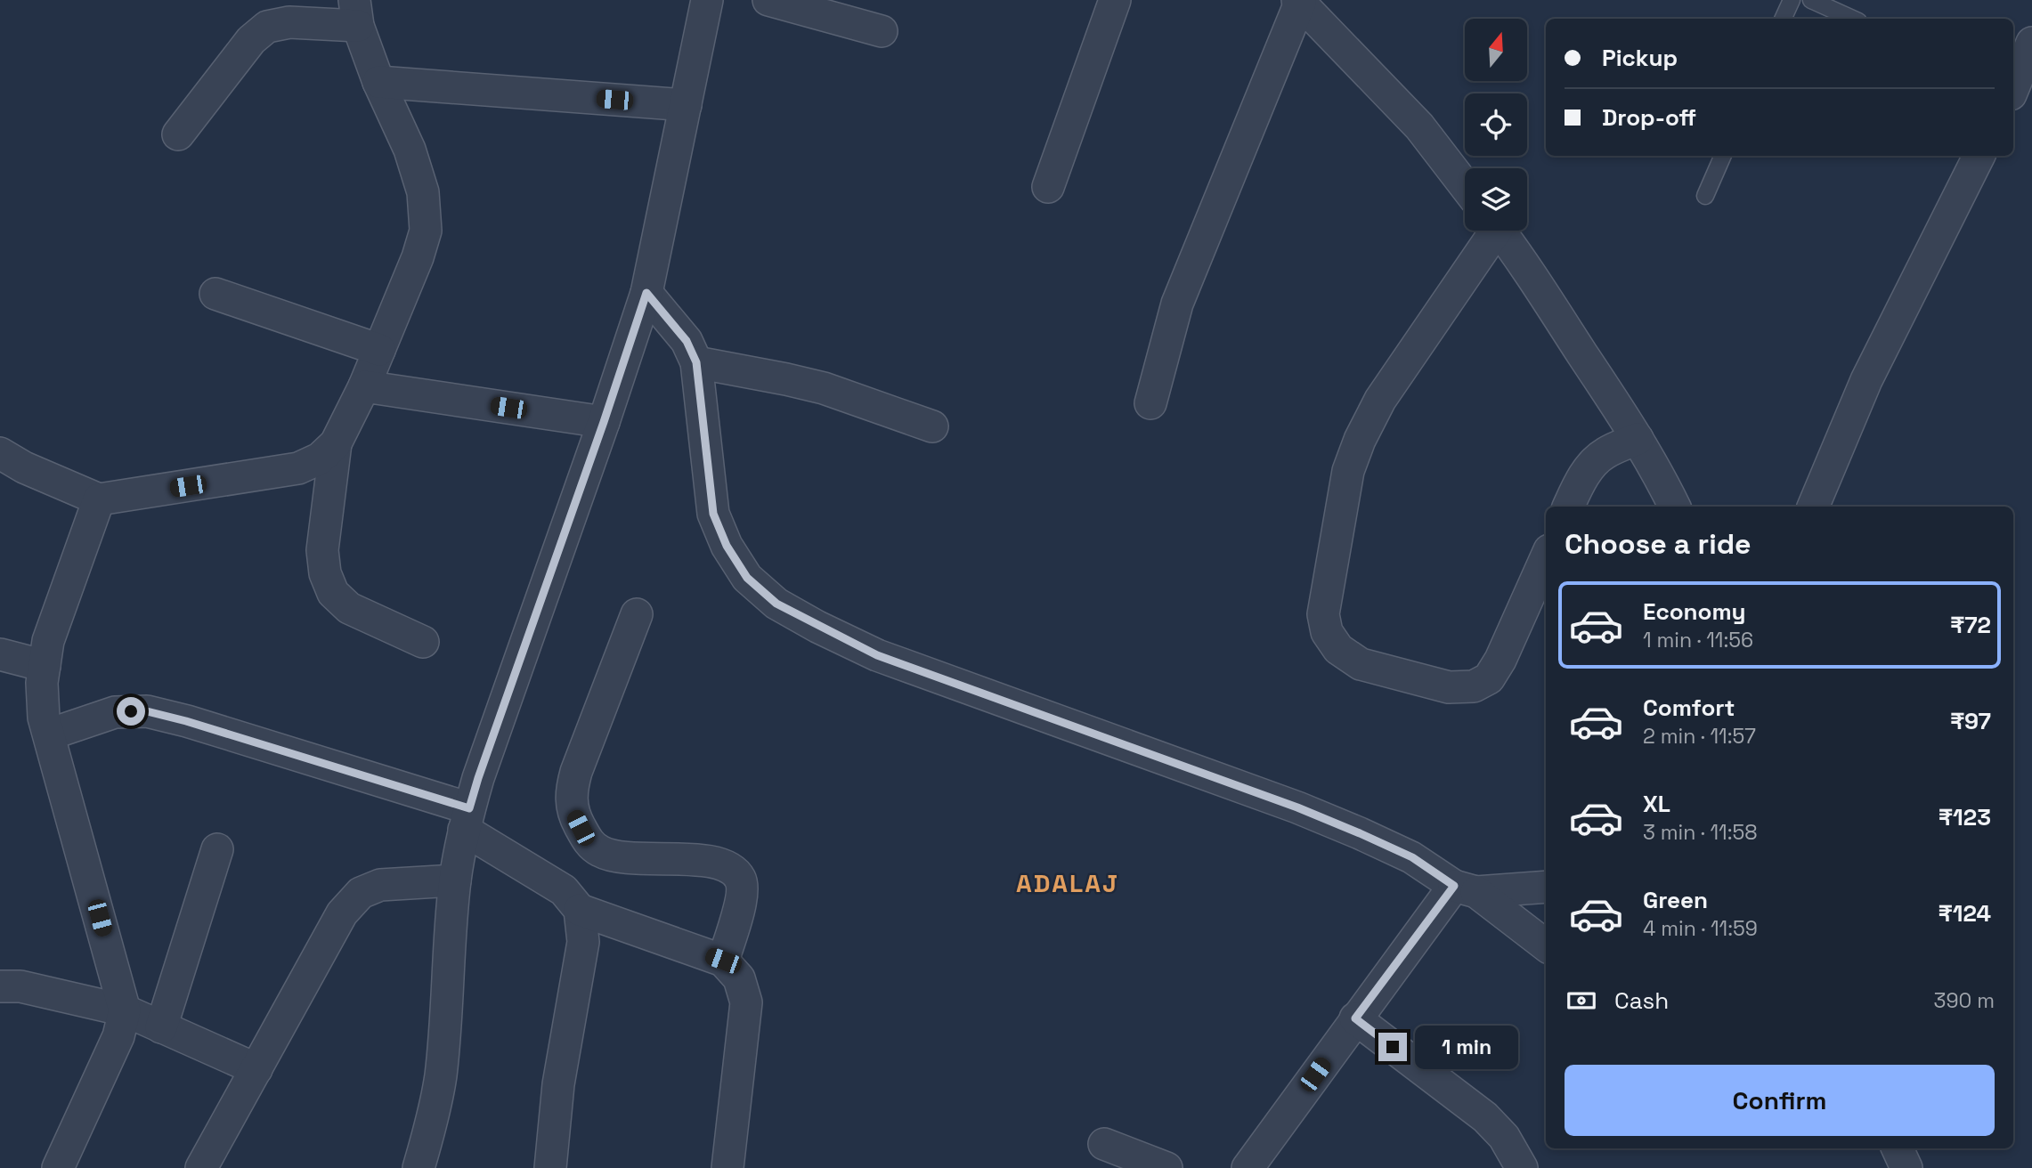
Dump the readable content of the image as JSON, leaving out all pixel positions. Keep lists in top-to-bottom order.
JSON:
{
  "districts": ["ADALAJ"],
  "north": "top",
  "page": {
    "banner": ["Pickup", "Drop-off"],
    "heading": "Choose a ride",
    "list": [
      {
        "name": "Economy",
        "note": "1 min · 11:56",
        "value": "₹72"
      },
      {
        "name": "Comfort",
        "note": "2 min · 11:57",
        "value": "₹97"
      },
      {
        "name": "XL",
        "note": "3 min · 11:58",
        "value": "₹123"
      },
      {
        "name": "Green",
        "note": "4 min · 11:59",
        "value": "₹124"
      }
    ],
    "pay": ["Cash", "390 m"],
    "bubble": "1 min",
    "buttons": "Confirm"
  }
}
